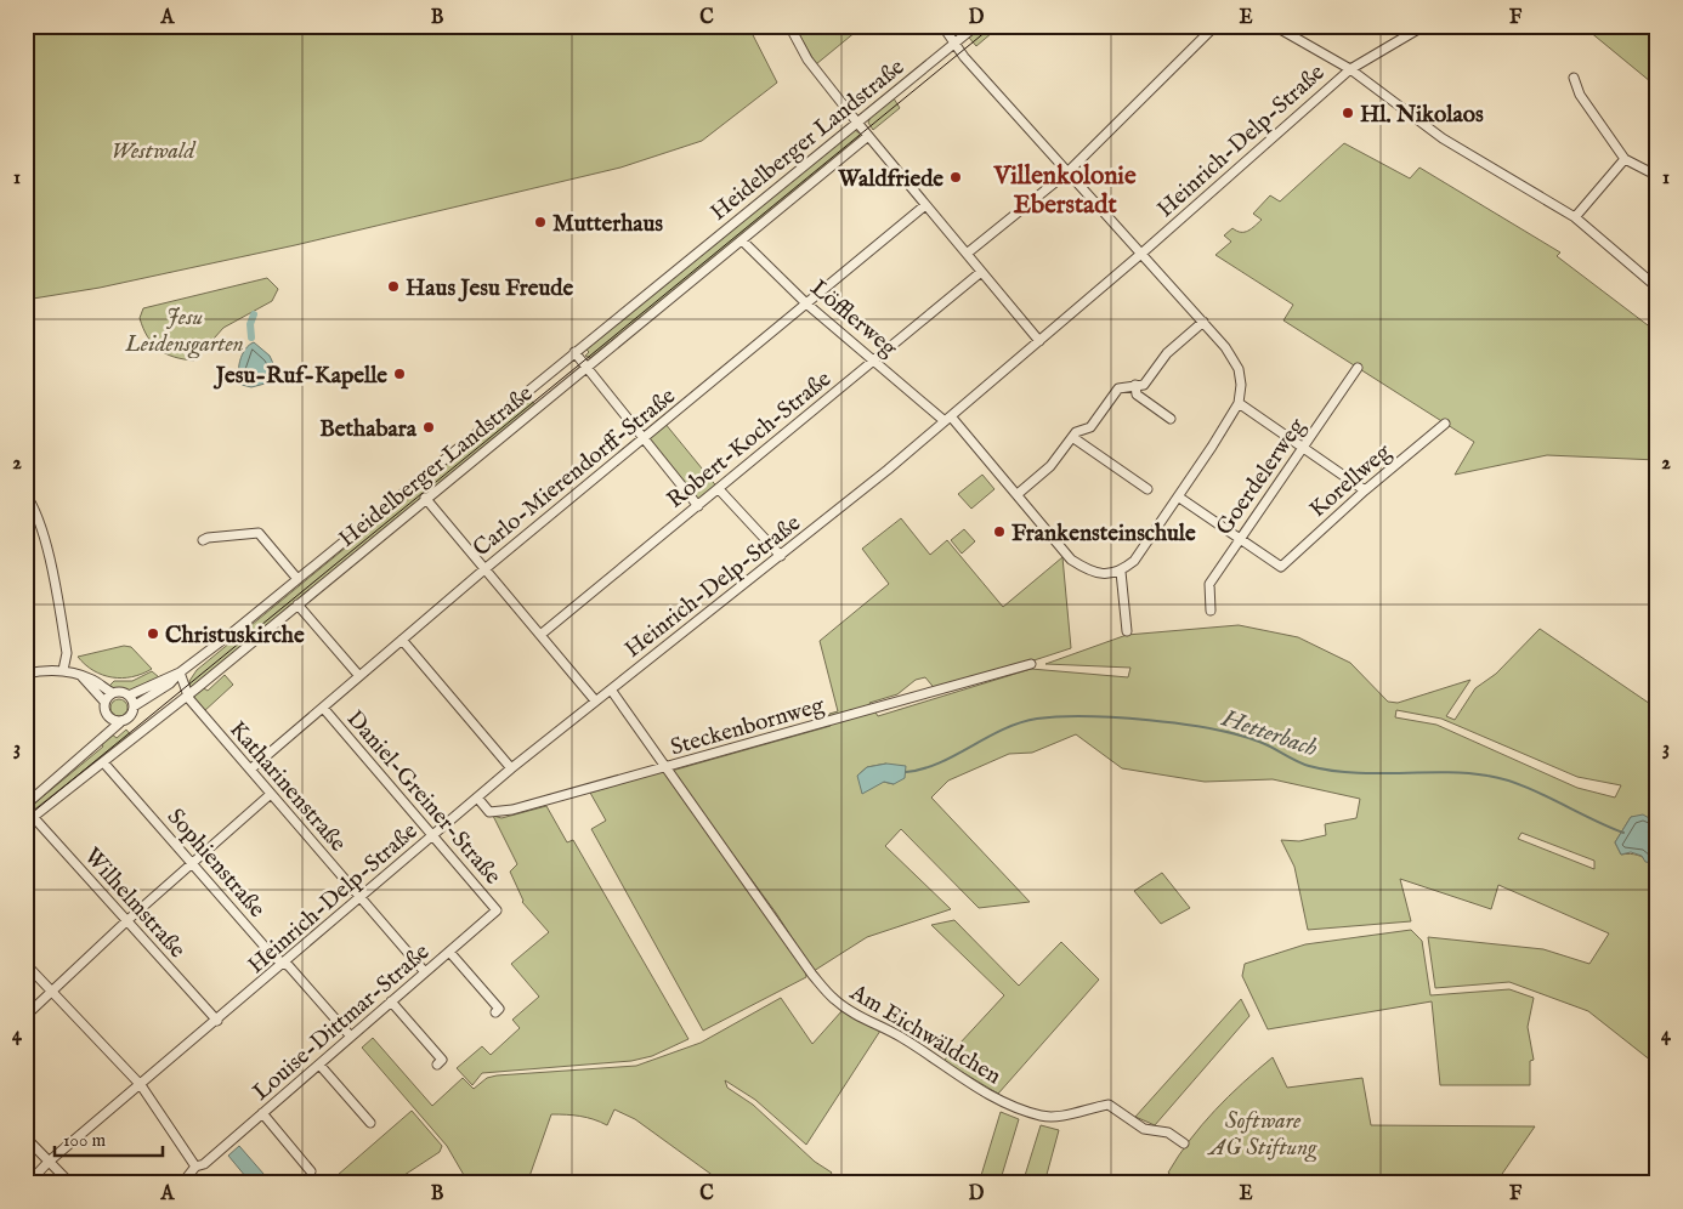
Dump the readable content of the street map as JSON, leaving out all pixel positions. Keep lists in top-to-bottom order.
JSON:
{
  "streets": {
    "street": [
      "Heidelberger Landstraße",
      "Heinrich-Delp-Straße",
      "Löfflerweg",
      "Robert-Koch-Straße",
      "Carlo-Mierendorff-Straße",
      "Goerdelerweg",
      "Korellweg",
      "Steckenbornweg",
      "Katharinenstraße",
      "Daniel-Greiner-Straße",
      "Sophienstraße",
      "Wilhelmstraße",
      "Louise-Dittmar-Straße",
      "Am Eichwäldchen"
    ]
  },
  "crossings": [
    ["Heidelberger Landstraße", "Löfflerweg"],
    ["Heidelberger Landstraße", "Katharinenstraße"],
    ["Heidelberger Landstraße", "Sophienstraße"],
    ["Heidelberger Landstraße", "Wilhelmstraße"],
    ["Heinrich-Delp-Straße", "Löfflerweg"],
    ["Heinrich-Delp-Straße", "Steckenbornweg"],
    ["Heinrich-Delp-Straße", "Katharinenstraße"],
    ["Heinrich-Delp-Straße", "Daniel-Greiner-Straße"],
    ["Heinrich-Delp-Straße", "Sophienstraße"],
    ["Heinrich-Delp-Straße", "Wilhelmstraße"],
    ["Heinrich-Delp-Straße", "Am Eichwäldchen"],
    ["Löfflerweg", "Robert-Koch-Straße"],
    ["Löfflerweg", "Carlo-Mierendorff-Straße"],
    ["Carlo-Mierendorff-Straße", "Katharinenstraße"],
    ["Carlo-Mierendorff-Straße", "Daniel-Greiner-Straße"],
    ["Goerdelerweg", "Korellweg"],
    ["Steckenbornweg", "Am Eichwäldchen"],
    ["Katharinenstraße", "Louise-Dittmar-Straße"],
    ["Daniel-Greiner-Straße", "Louise-Dittmar-Straße"],
    ["Sophienstraße", "Louise-Dittmar-Straße"]
  ],
  "districts": ["Villenkolonie Eberstadt"],
  "water": ["Hetterbach"],
  "parks": ["Westwald", "Jesu Leidensgarten", "Software AG Stiftung"],
  "places": [
    "Hl. Nikolaos",
    "Waldfriede",
    "Mutterhaus",
    "Haus Jesu Freude",
    "Jesu-Ruf-Kapelle",
    "Bethabara",
    "Frankensteinschule",
    "Christuskirche"
  ],
  "scale_bar": "100 m",
  "grid": {
    "columns": [
      "A",
      "B",
      "C",
      "D",
      "E",
      "F"
    ],
    "rows": [
      "1",
      "2",
      "3",
      "4"
    ]
  }
}
